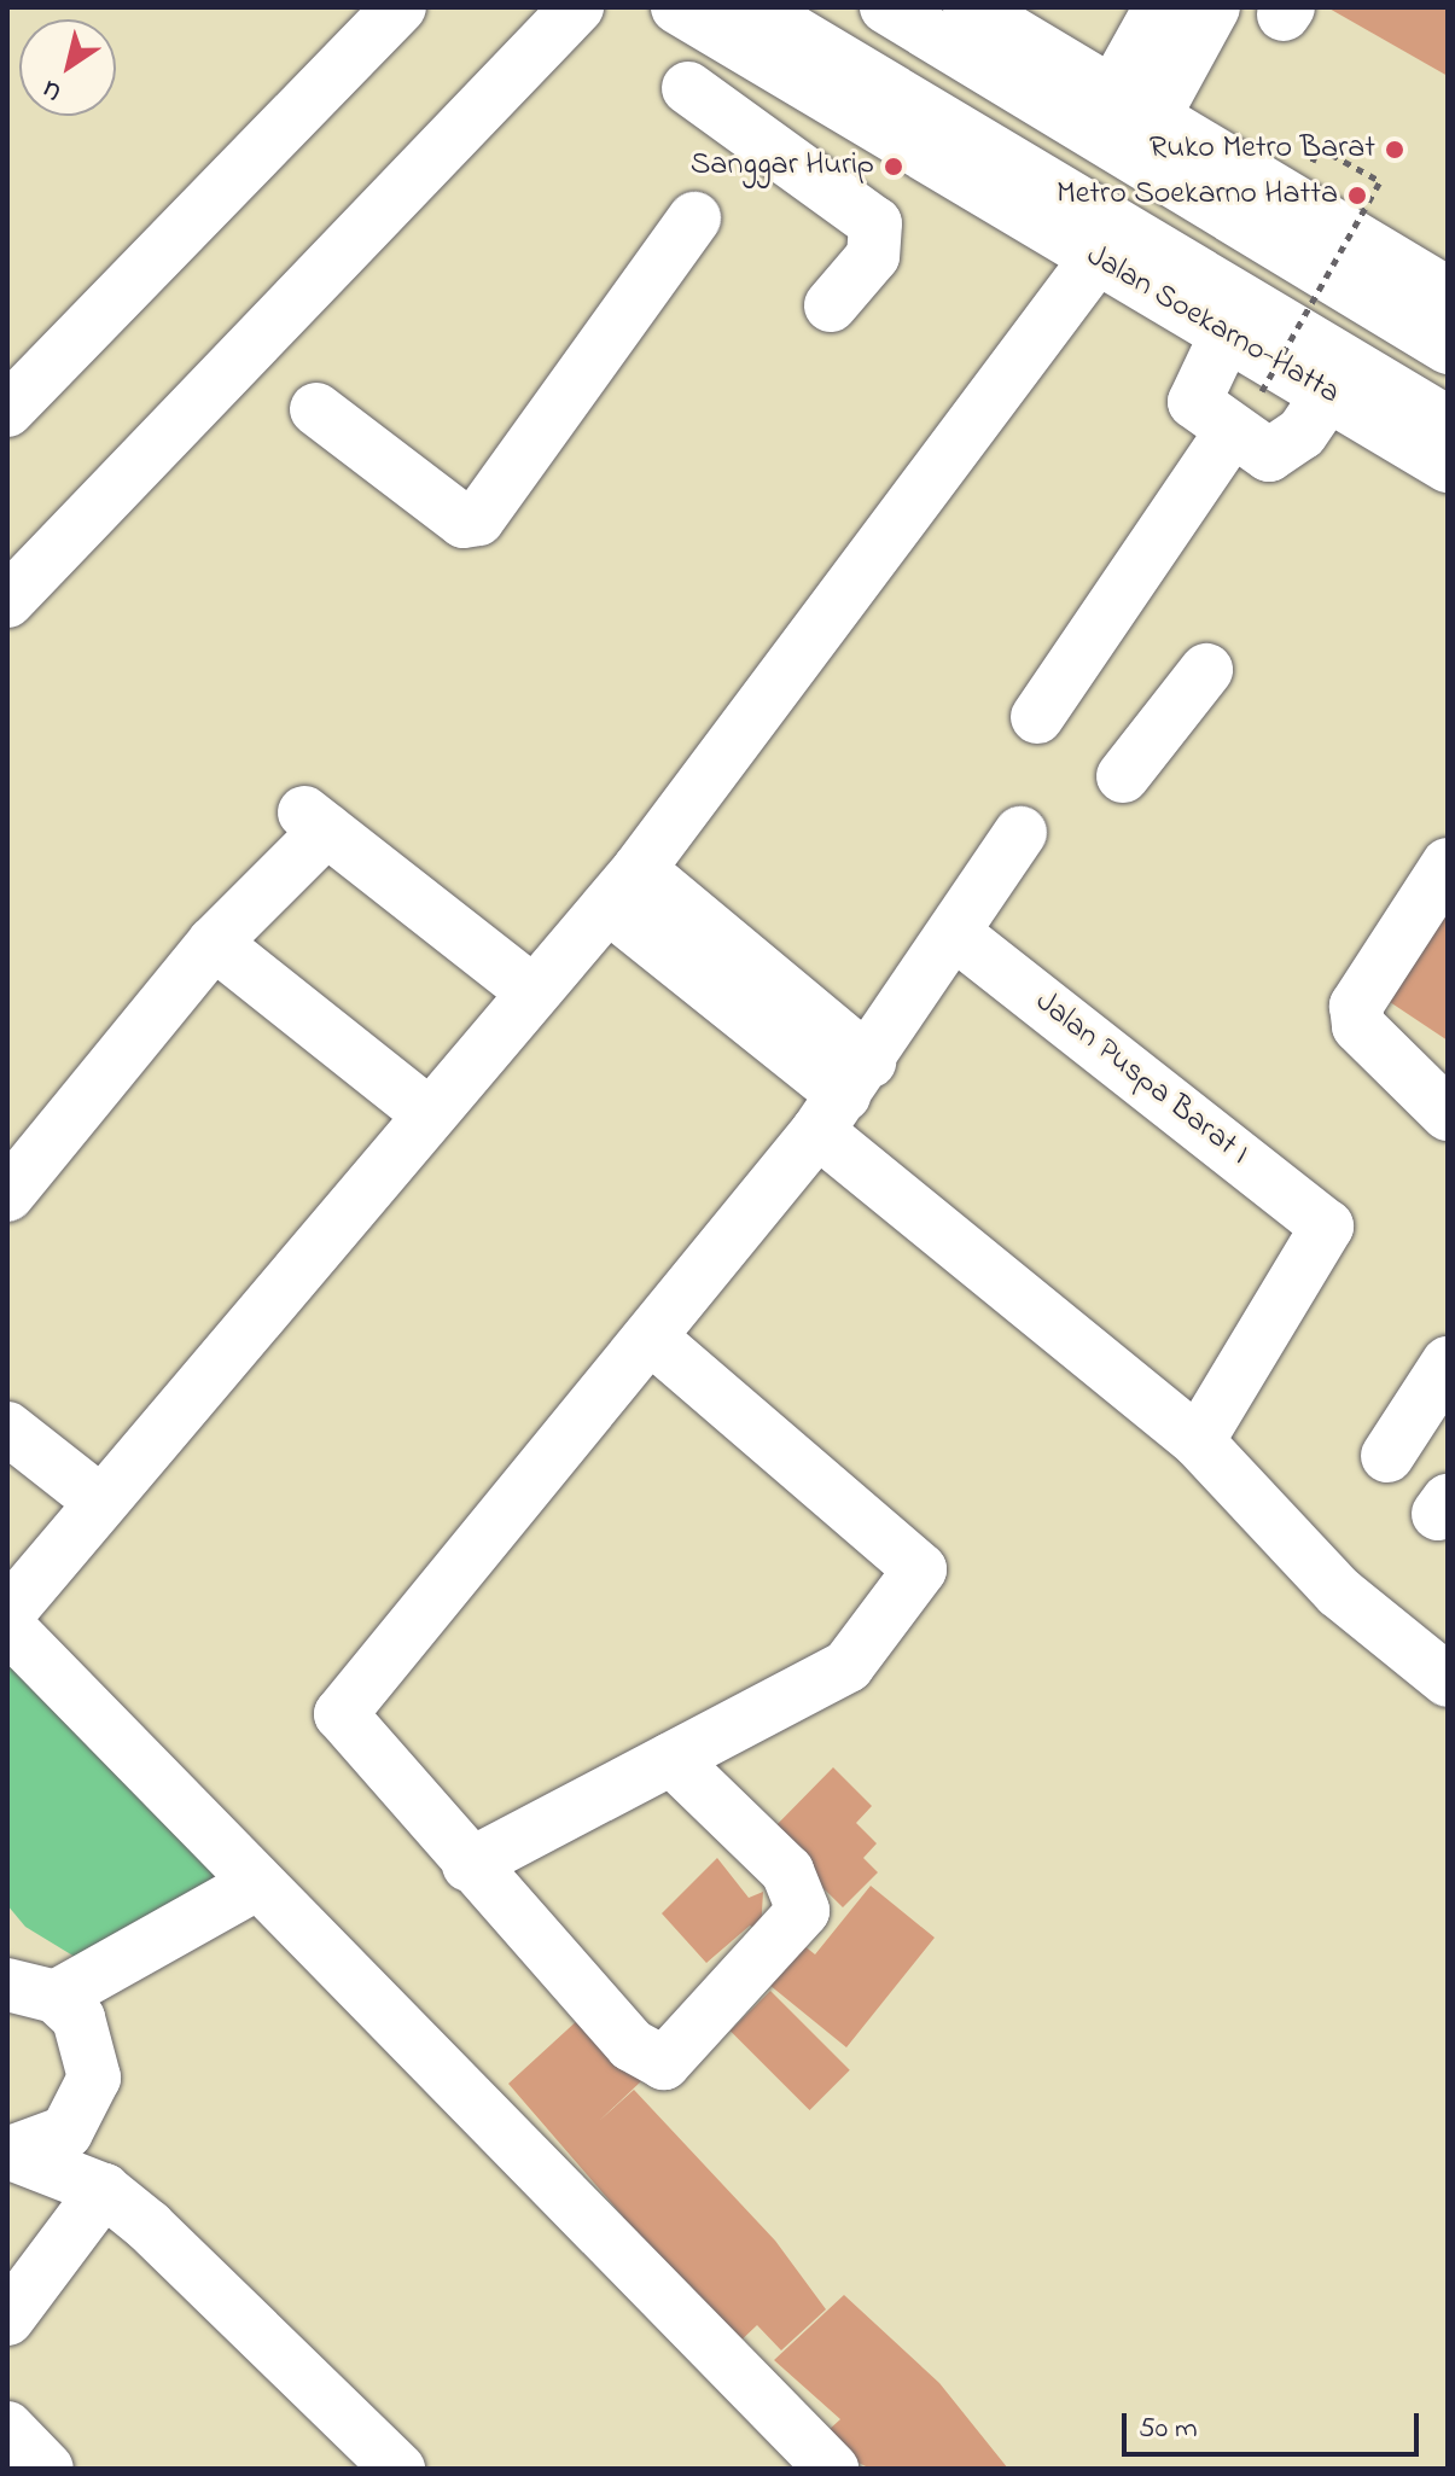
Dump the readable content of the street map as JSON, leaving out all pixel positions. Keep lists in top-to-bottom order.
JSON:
{
  "streets": {
    "main road": ["Jalan Soekarno-Hatta", "Jalan Puspa Barat I"]
  },
  "places": ["Ruko Metro Barat", "Sanggar Hurip", "Metro Soekarno Hatta"],
  "scale_bar": "50 m",
  "north": "bottom left"
}
